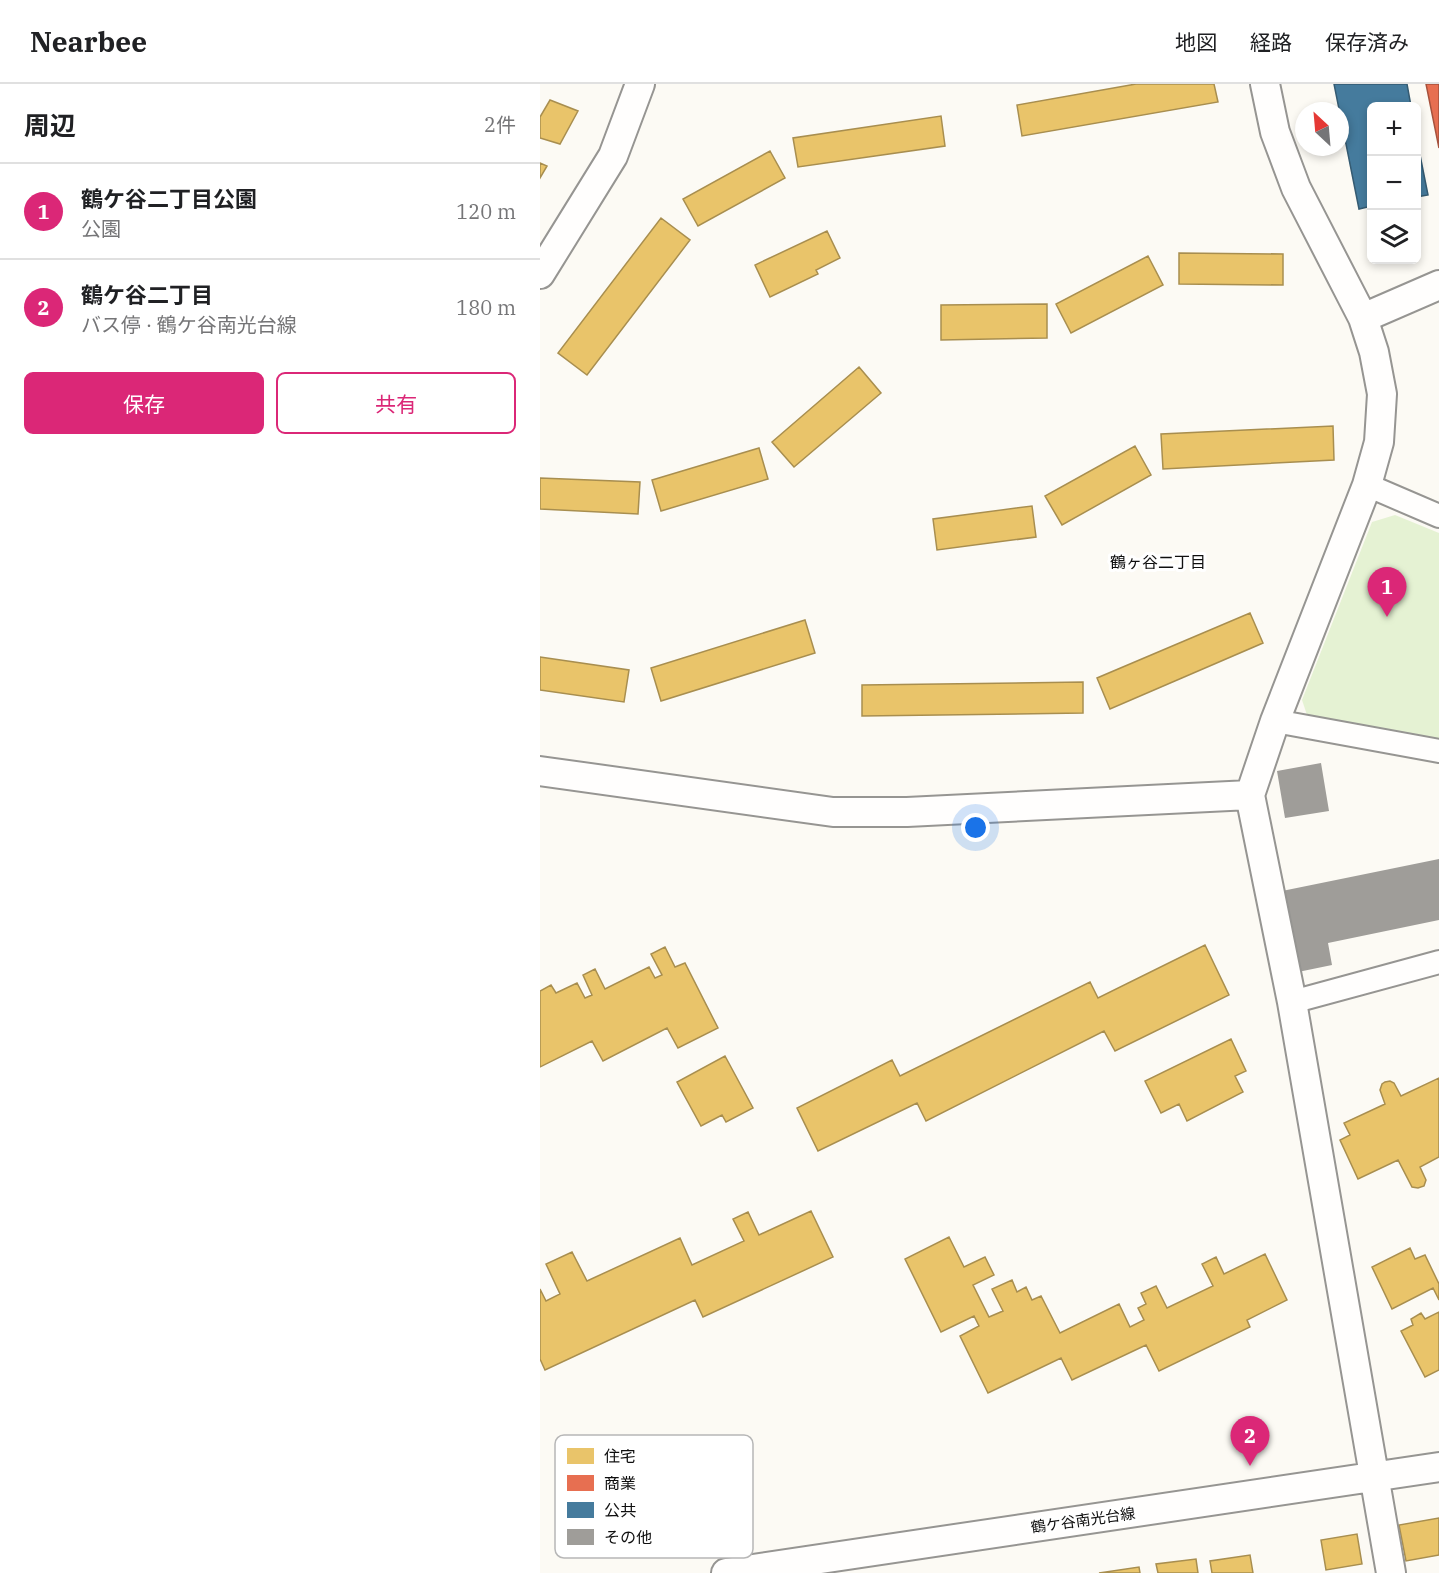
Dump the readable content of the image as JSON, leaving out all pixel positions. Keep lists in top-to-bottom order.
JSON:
{
  "streets": {
    "street": ["鶴ケ谷南光台線"]
  },
  "districts": ["鶴ヶ谷二丁目"],
  "legend": [
    "住宅",
    "商業",
    "公共",
    "その他"
  ],
  "north": "top left",
  "page": {
    "header": "Nearbee",
    "nav": ["地図", "経路", "保存済み"],
    "heading": ["周辺", "2件"],
    "map_buttons": ["+", "−"],
    "list": [
      {
        "mark": "1",
        "name": "鶴ケ谷二丁目公園",
        "note": "公園",
        "value": "120 m"
      },
      {
        "mark": "2",
        "name": "鶴ケ谷二丁目",
        "note": "バス停 · 鶴ケ谷南光台線",
        "value": "180 m"
      }
    ],
    "buttons": ["保存", "共有"],
    "pins": ["1", "2"]
  }
}
